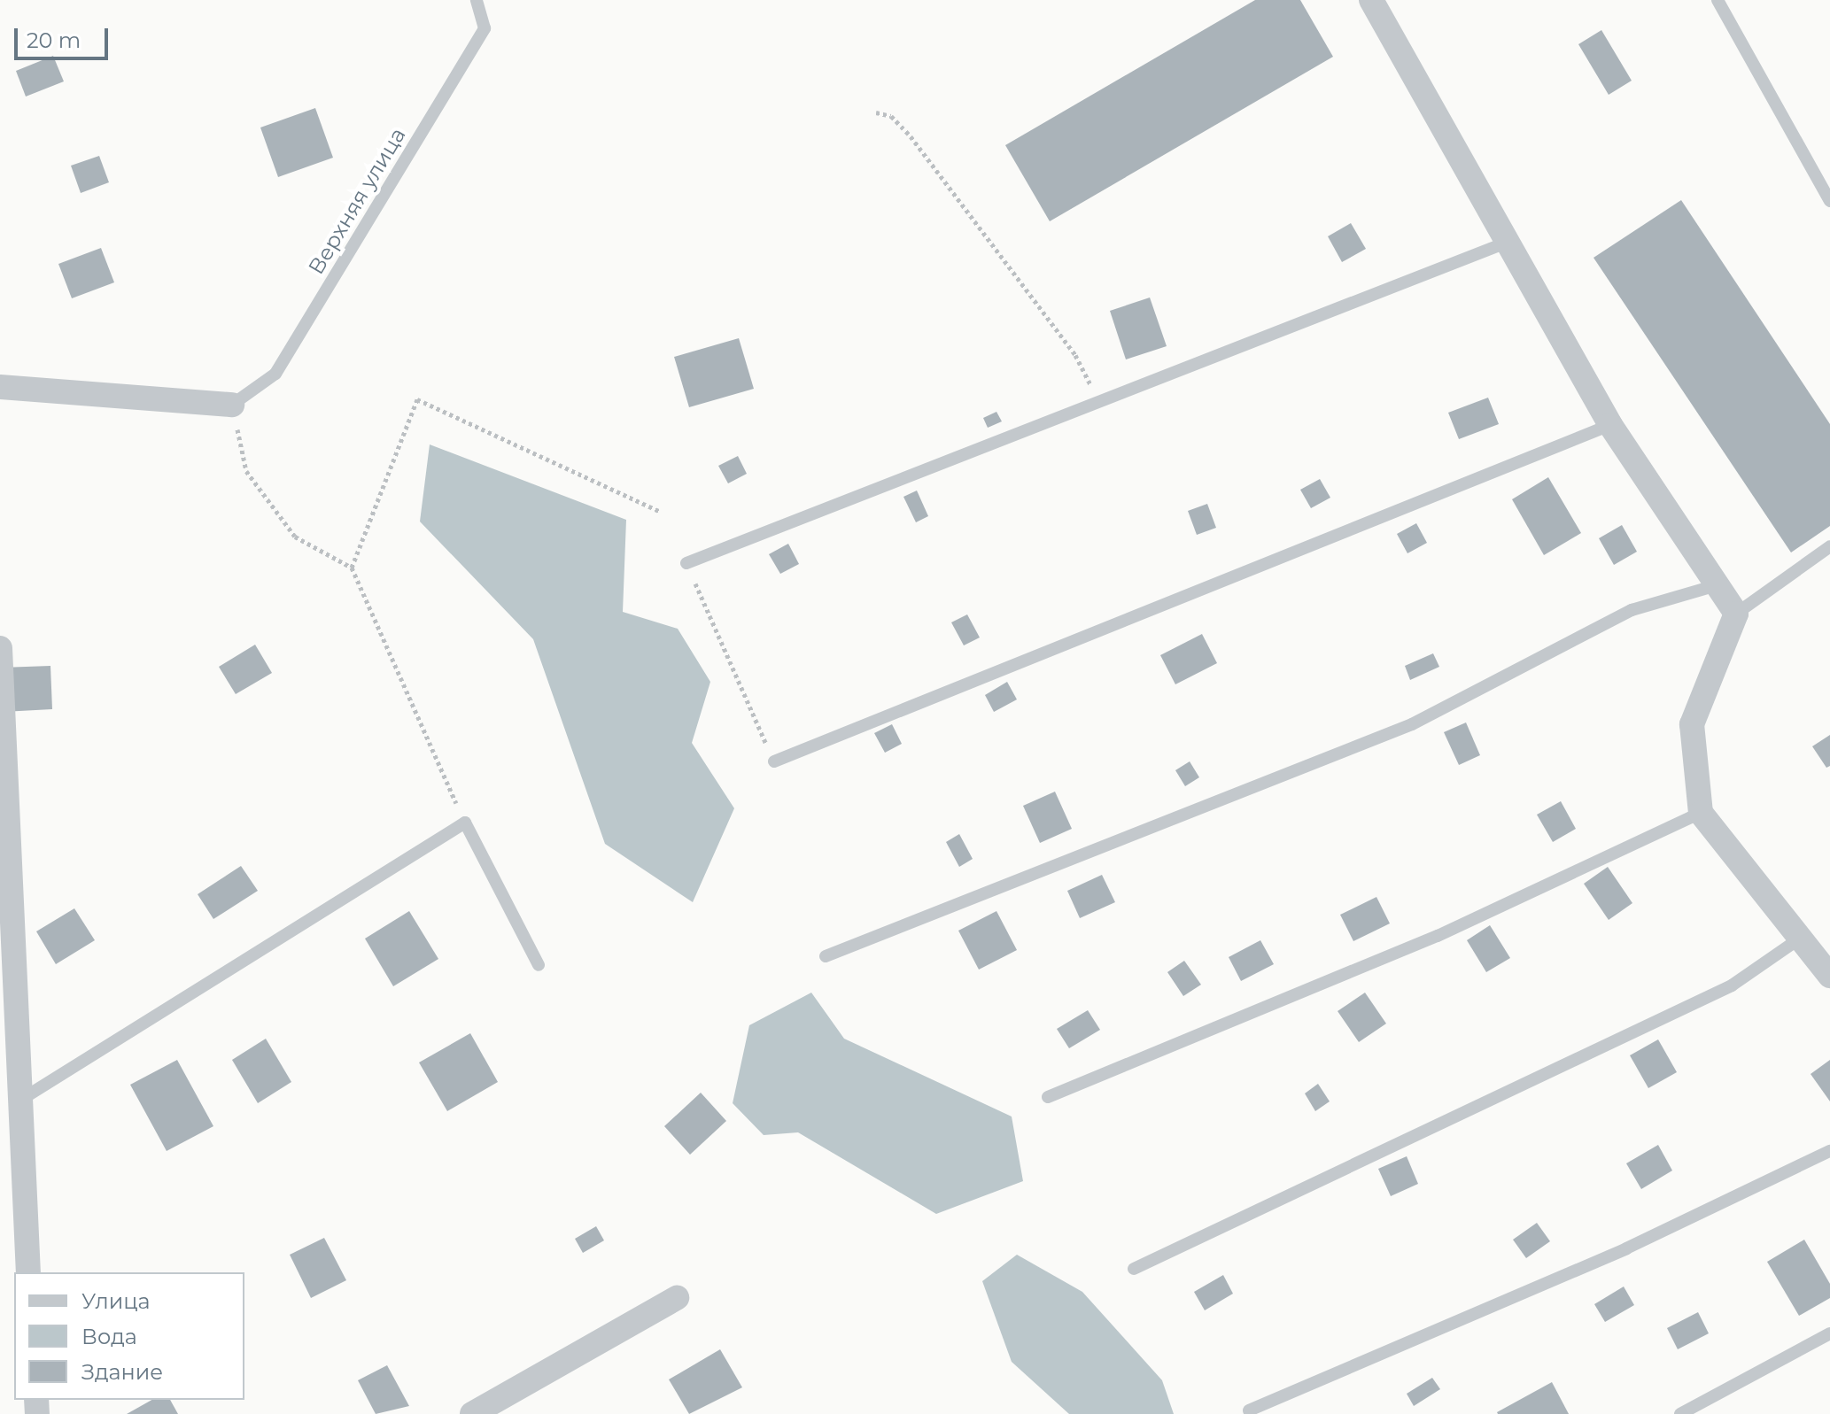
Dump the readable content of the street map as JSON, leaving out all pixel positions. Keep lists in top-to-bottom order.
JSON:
{
  "streets": {
    "lane": ["Верхняя улица"]
  },
  "legend": ["Улица", "Вода", "Здание"],
  "scale_bar": "20 m"
}
